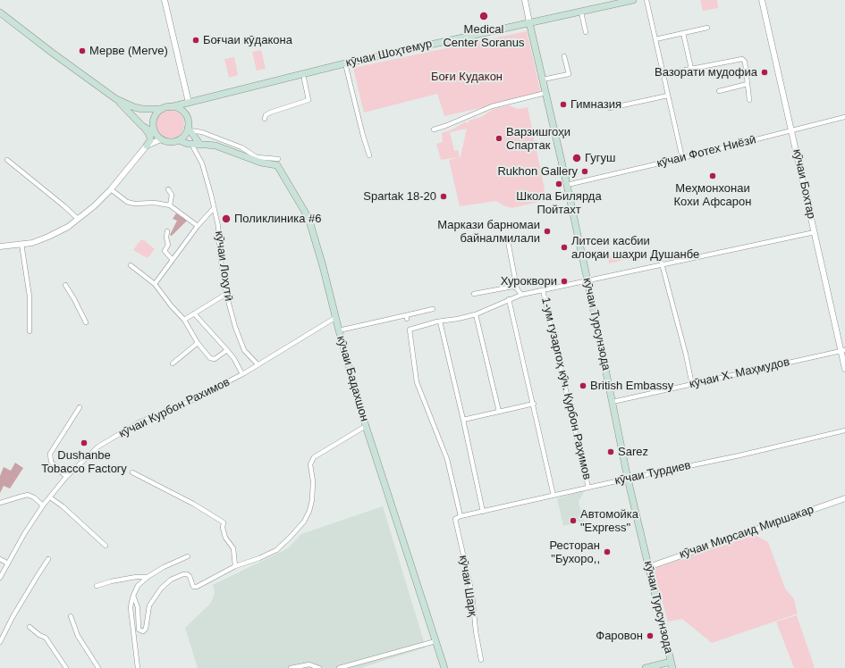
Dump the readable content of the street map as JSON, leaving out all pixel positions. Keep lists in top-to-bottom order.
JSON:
{
  "streets": {
    "main road": ["кӯчаи Шоҳтемур", "кӯчаи Турсунзода", "кӯчаи Бадахшон"],
    "street": [
      "кӯчаи Фотех Ниёзӣ",
      "кӯчаи Бохтар",
      "кӯчаи Лоҳутӣ",
      "кӯчаи Х. Маҳмудов",
      "1-ум гузаргоҳ кӯч. Қурбон Раҳимов",
      "кӯчаи Курбон Рахимов",
      "кӯчаи Турдиев",
      "кӯчаи Мирсаид Миршакар",
      "кӯчаи Шарқ"
    ]
  },
  "crossings": [
    ["кӯчаи Шоҳтемур", "кӯчаи Турсунзода"],
    ["кӯчаи Шоҳтемур", "кӯчаи Бадахшон"],
    ["кӯчаи Фотех Ниёзӣ", "кӯчаи Бохтар"],
    ["кӯчаи Фотех Ниёзӣ", "кӯчаи Турсунзода"],
    ["кӯчаи Бохтар", "кӯчаи Х. Маҳмудов"],
    ["кӯчаи Лоҳутӣ", "кӯчаи Бадахшон"],
    ["кӯчаи Лоҳутӣ", "кӯчаи Курбон Рахимов"],
    ["кӯчаи Турсунзода", "кӯчаи Х. Маҳмудов"],
    ["кӯчаи Турсунзода", "кӯчаи Турдиев"],
    ["кӯчаи Турсунзода", "кӯчаи Мирсаид Миршакар"],
    ["кӯчаи Бадахшон", "кӯчаи Курбон Рахимов"],
    ["1-ум гузаргоҳ кӯч. Қурбон Раҳимов", "кӯчаи Турдиев"],
    ["кӯчаи Турдиев", "кӯчаи Шарқ"]
  ],
  "parks": ["Боғи Кудакон"],
  "places": [
    "Medical Center Soranus",
    "Боғчаи кӯдакона",
    "Мерве (Merve)",
    "Вазорати мудофиа",
    "Гимназия",
    "Варзишгоҳи Спартак",
    "Гугуш",
    "Rukhon Gallery",
    "Меҳмонхонаи Кохи Афсарон",
    "Школа Билярда Пойтахт",
    "Spartak 18-20",
    "Поликлиника #6",
    "Маркази барномаи байналмилали",
    "Литсеи касбии алоқаи шаҳри Душанбе",
    "Хуроквори",
    "British Embassy",
    "Dushanbe Tobacco Factory",
    "Sarez",
    "Автомойка \"Express\"",
    "Ресторан \"Бухоро,,",
    "Фаровон"
  ]
}
